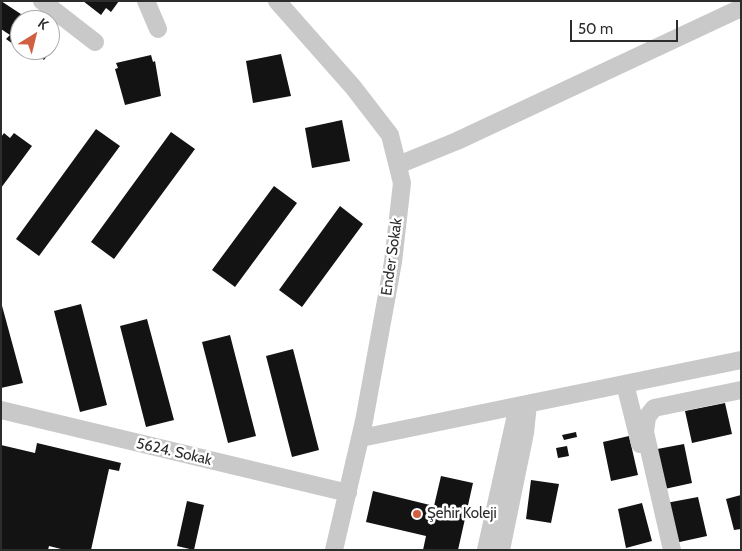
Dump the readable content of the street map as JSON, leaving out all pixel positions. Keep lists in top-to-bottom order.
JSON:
{
  "streets": {
    "street": ["Ender Sokak", "5624. Sokak"]
  },
  "crossings": [
    ["Ender Sokak", "5624. Sokak"]
  ],
  "places": ["Şehir Koleji"],
  "scale_bar": "50 m",
  "north": "top right"
}
